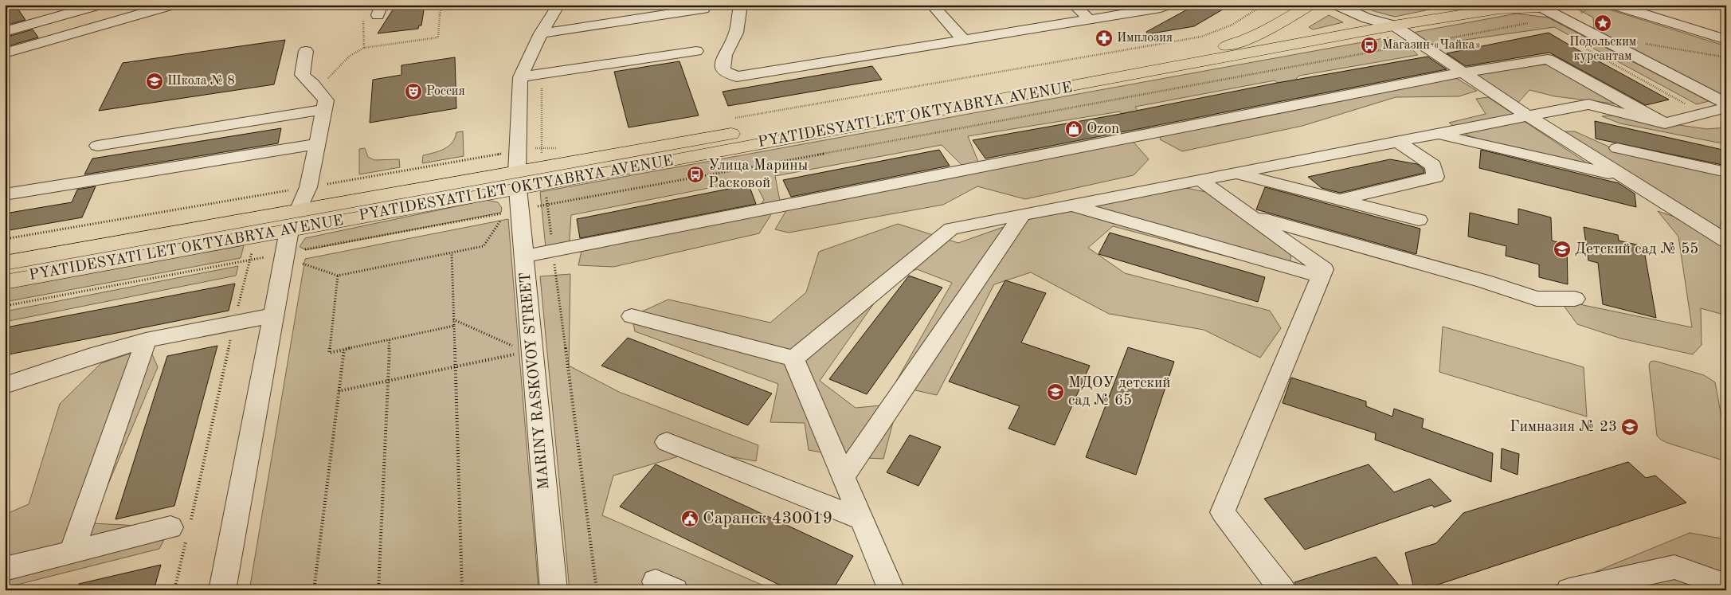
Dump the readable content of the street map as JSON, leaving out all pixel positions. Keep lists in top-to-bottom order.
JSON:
{
  "streets": {
    "main road": ["PYATIDESYATI LET OKTYABRYA AVENUE"],
    "street": ["MARINY RASKOVOY STREET"]
  },
  "crossings": [
    ["PYATIDESYATI LET OKTYABRYA AVENUE", "MARINY RASKOVOY STREET"]
  ],
  "places": {
    "place": ["Подольским курсантам"],
    "pharmacy": ["Имплозия"],
    "bus stop": ["Магазин «Чайка»", "Улица Марины Расковой"],
    "school or university": [
      "Школа № 8",
      "Детский сад № 55",
      "МДОУ детский сад № 65",
      "Гимназия № 23"
    ],
    "theatre": ["Россия"],
    "shop": ["Ozon"],
    "public building": ["Саранск 430019"]
  }
}
